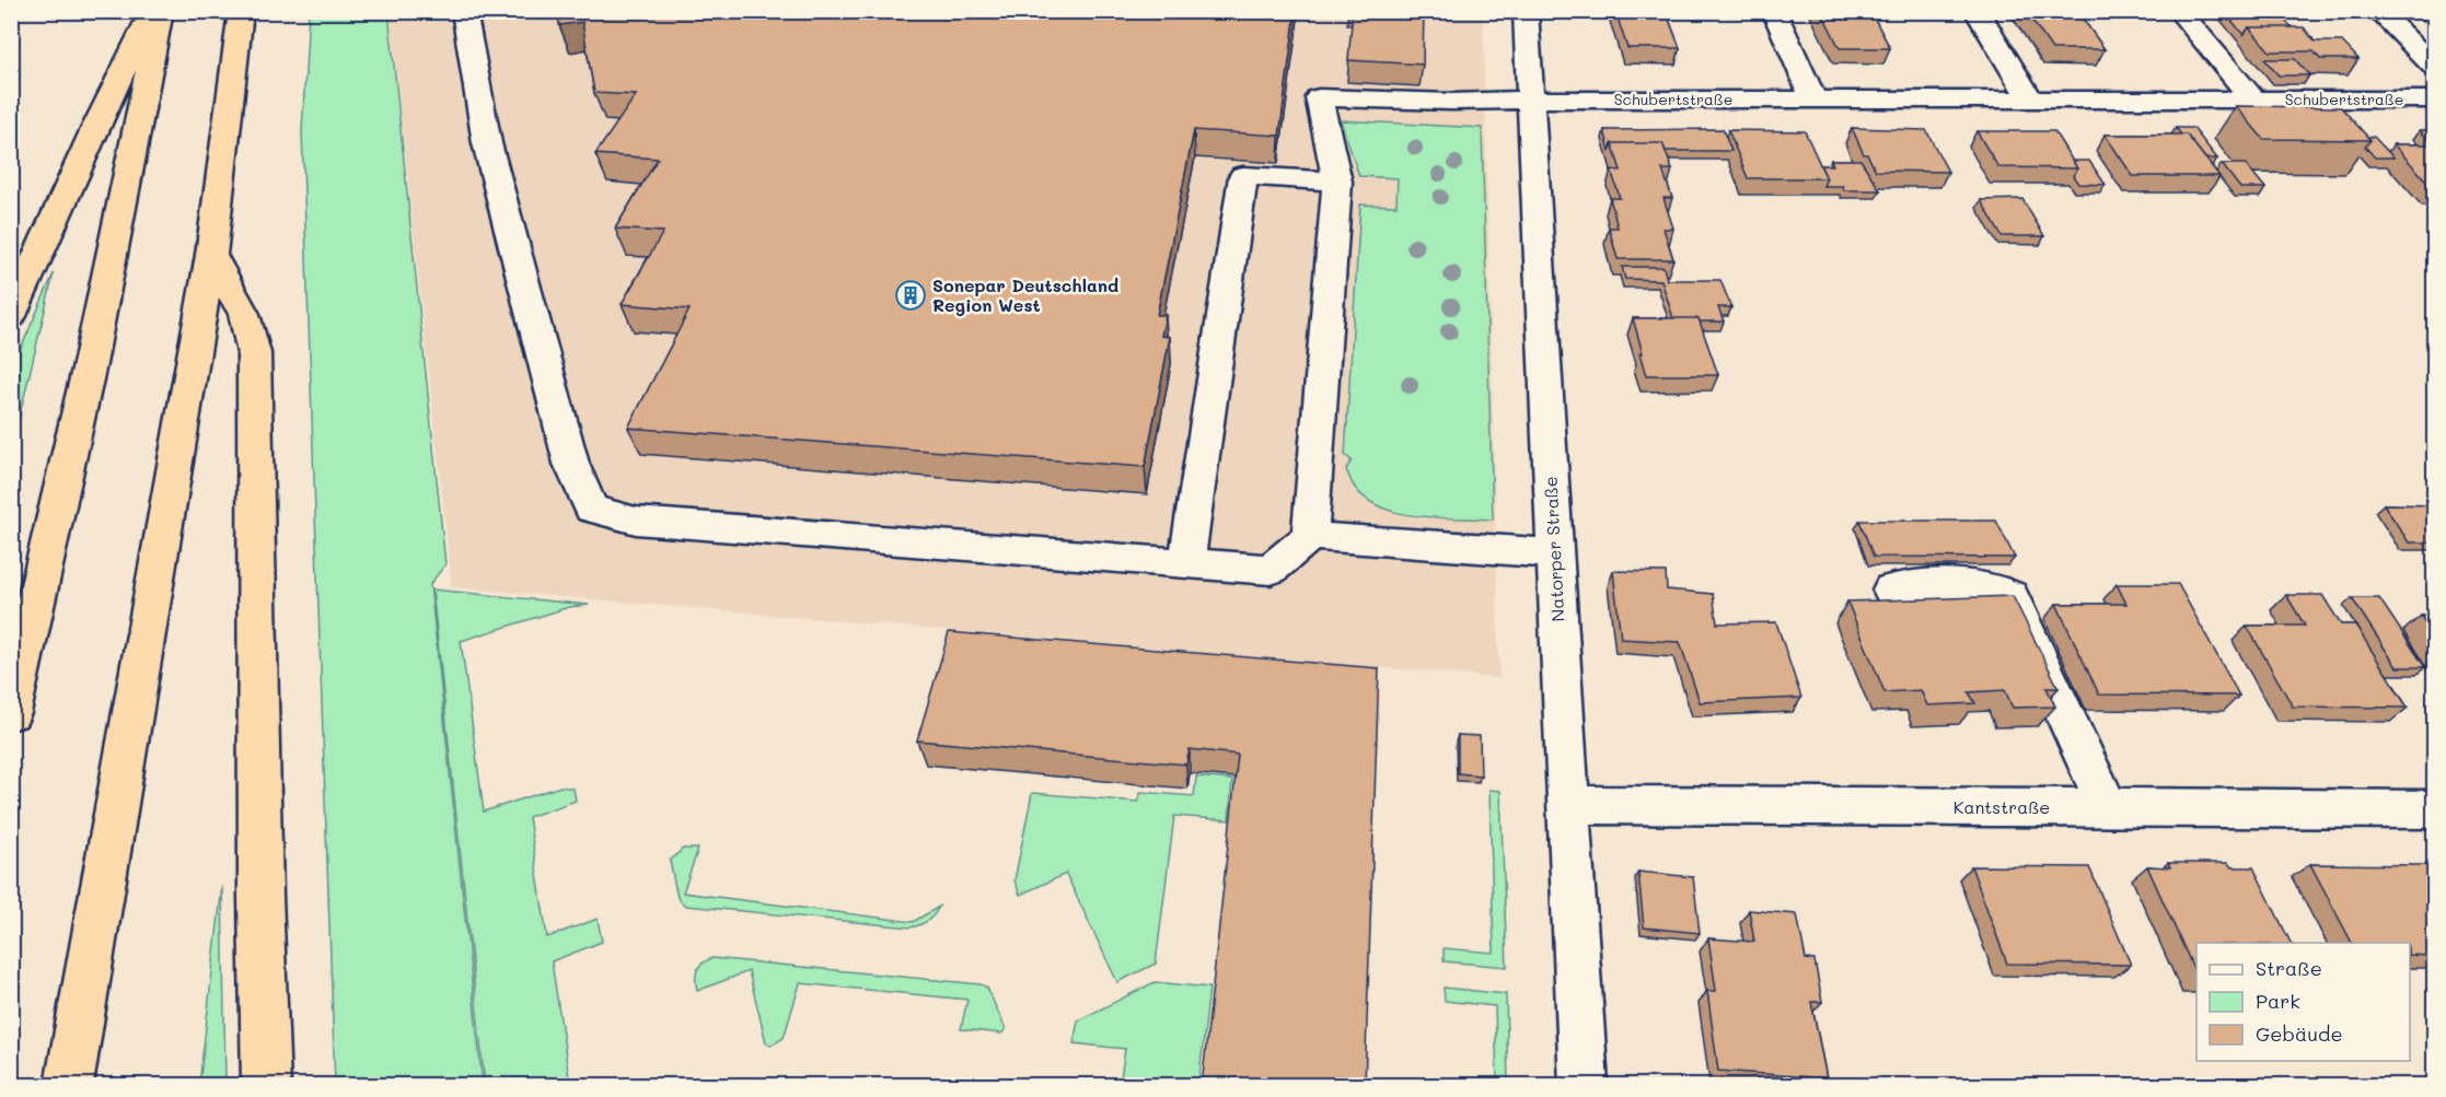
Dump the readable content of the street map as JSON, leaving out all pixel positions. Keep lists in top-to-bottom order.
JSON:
{
  "streets": {
    "street": ["Schubertstraße", "Natorper Straße", "Kantstraße"]
  },
  "crossings": [
    ["Schubertstraße", "Natorper Straße"],
    ["Natorper Straße", "Kantstraße"]
  ],
  "places": {
    "building": ["Sonepar Deutschland Region West"]
  },
  "legend": ["Straße", "Park", "Gebäude"]
}
